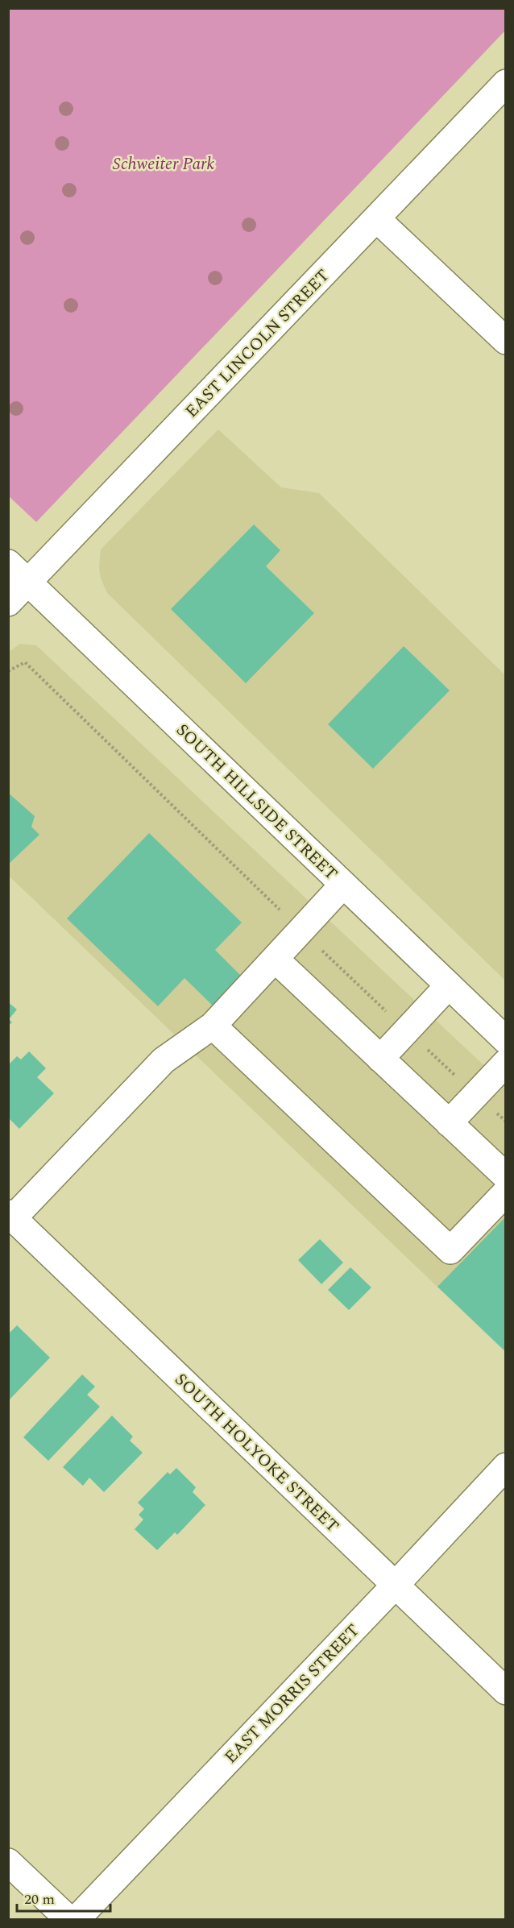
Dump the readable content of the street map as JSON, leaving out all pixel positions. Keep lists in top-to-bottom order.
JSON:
{
  "streets": {
    "street": [
      "EAST LINCOLN STREET",
      "SOUTH HILLSIDE STREET",
      "SOUTH HOLYOKE STREET",
      "EAST MORRIS STREET"
    ]
  },
  "crossings": [
    ["EAST LINCOLN STREET", "SOUTH HILLSIDE STREET"],
    ["SOUTH HOLYOKE STREET", "EAST MORRIS STREET"]
  ],
  "parks": ["Schweiter Park"],
  "scale_bar": "20 m"
}
